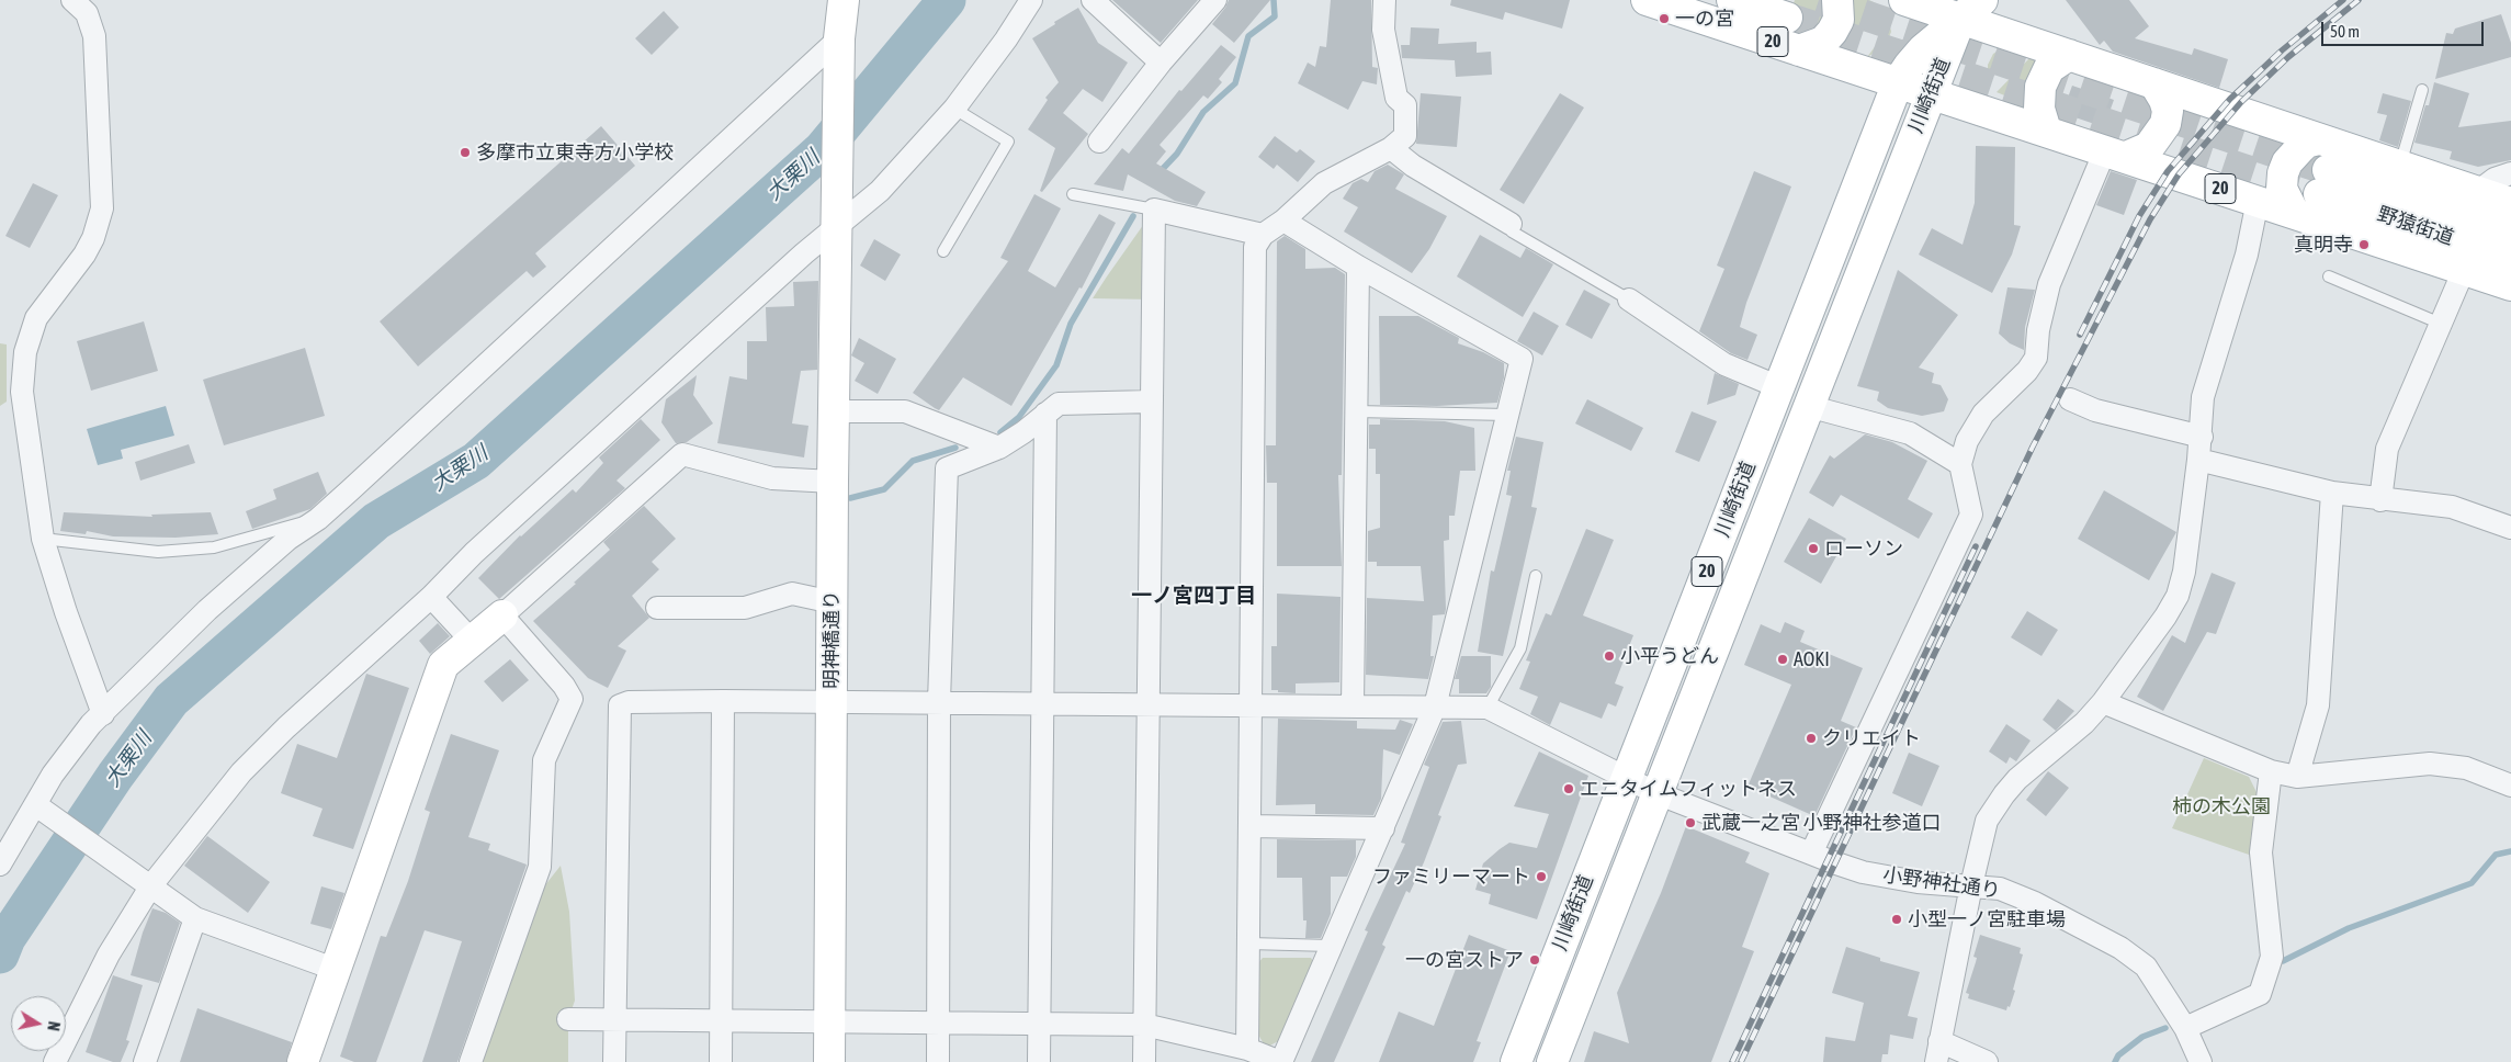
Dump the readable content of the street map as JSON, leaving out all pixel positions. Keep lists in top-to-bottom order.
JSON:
{
  "streets": {
    "main road": [
      "20",
      "川崎街道",
      "野猿街道",
      "明神橋通り"
    ],
    "street": ["小野神社通り"]
  },
  "crossings": [
    ["20", "川崎街道"],
    ["川崎街道", "小野神社通り"]
  ],
  "districts": ["一ノ宮四丁目"],
  "water": ["大栗川"],
  "parks": ["柿の木公園"],
  "places": [
    "一の宮",
    "多摩市立東寺方小学校",
    "真明寺",
    "ローソン",
    "小平うどん",
    "AOKI",
    "クリエイト",
    "エニタイムフィットネス",
    "武蔵一之宮 小野神社参道口",
    "ファミリーマート",
    "小型一ノ宮駐車場",
    "一の宮ストア"
  ],
  "scale_bar": "50 m",
  "north": "right"
}
